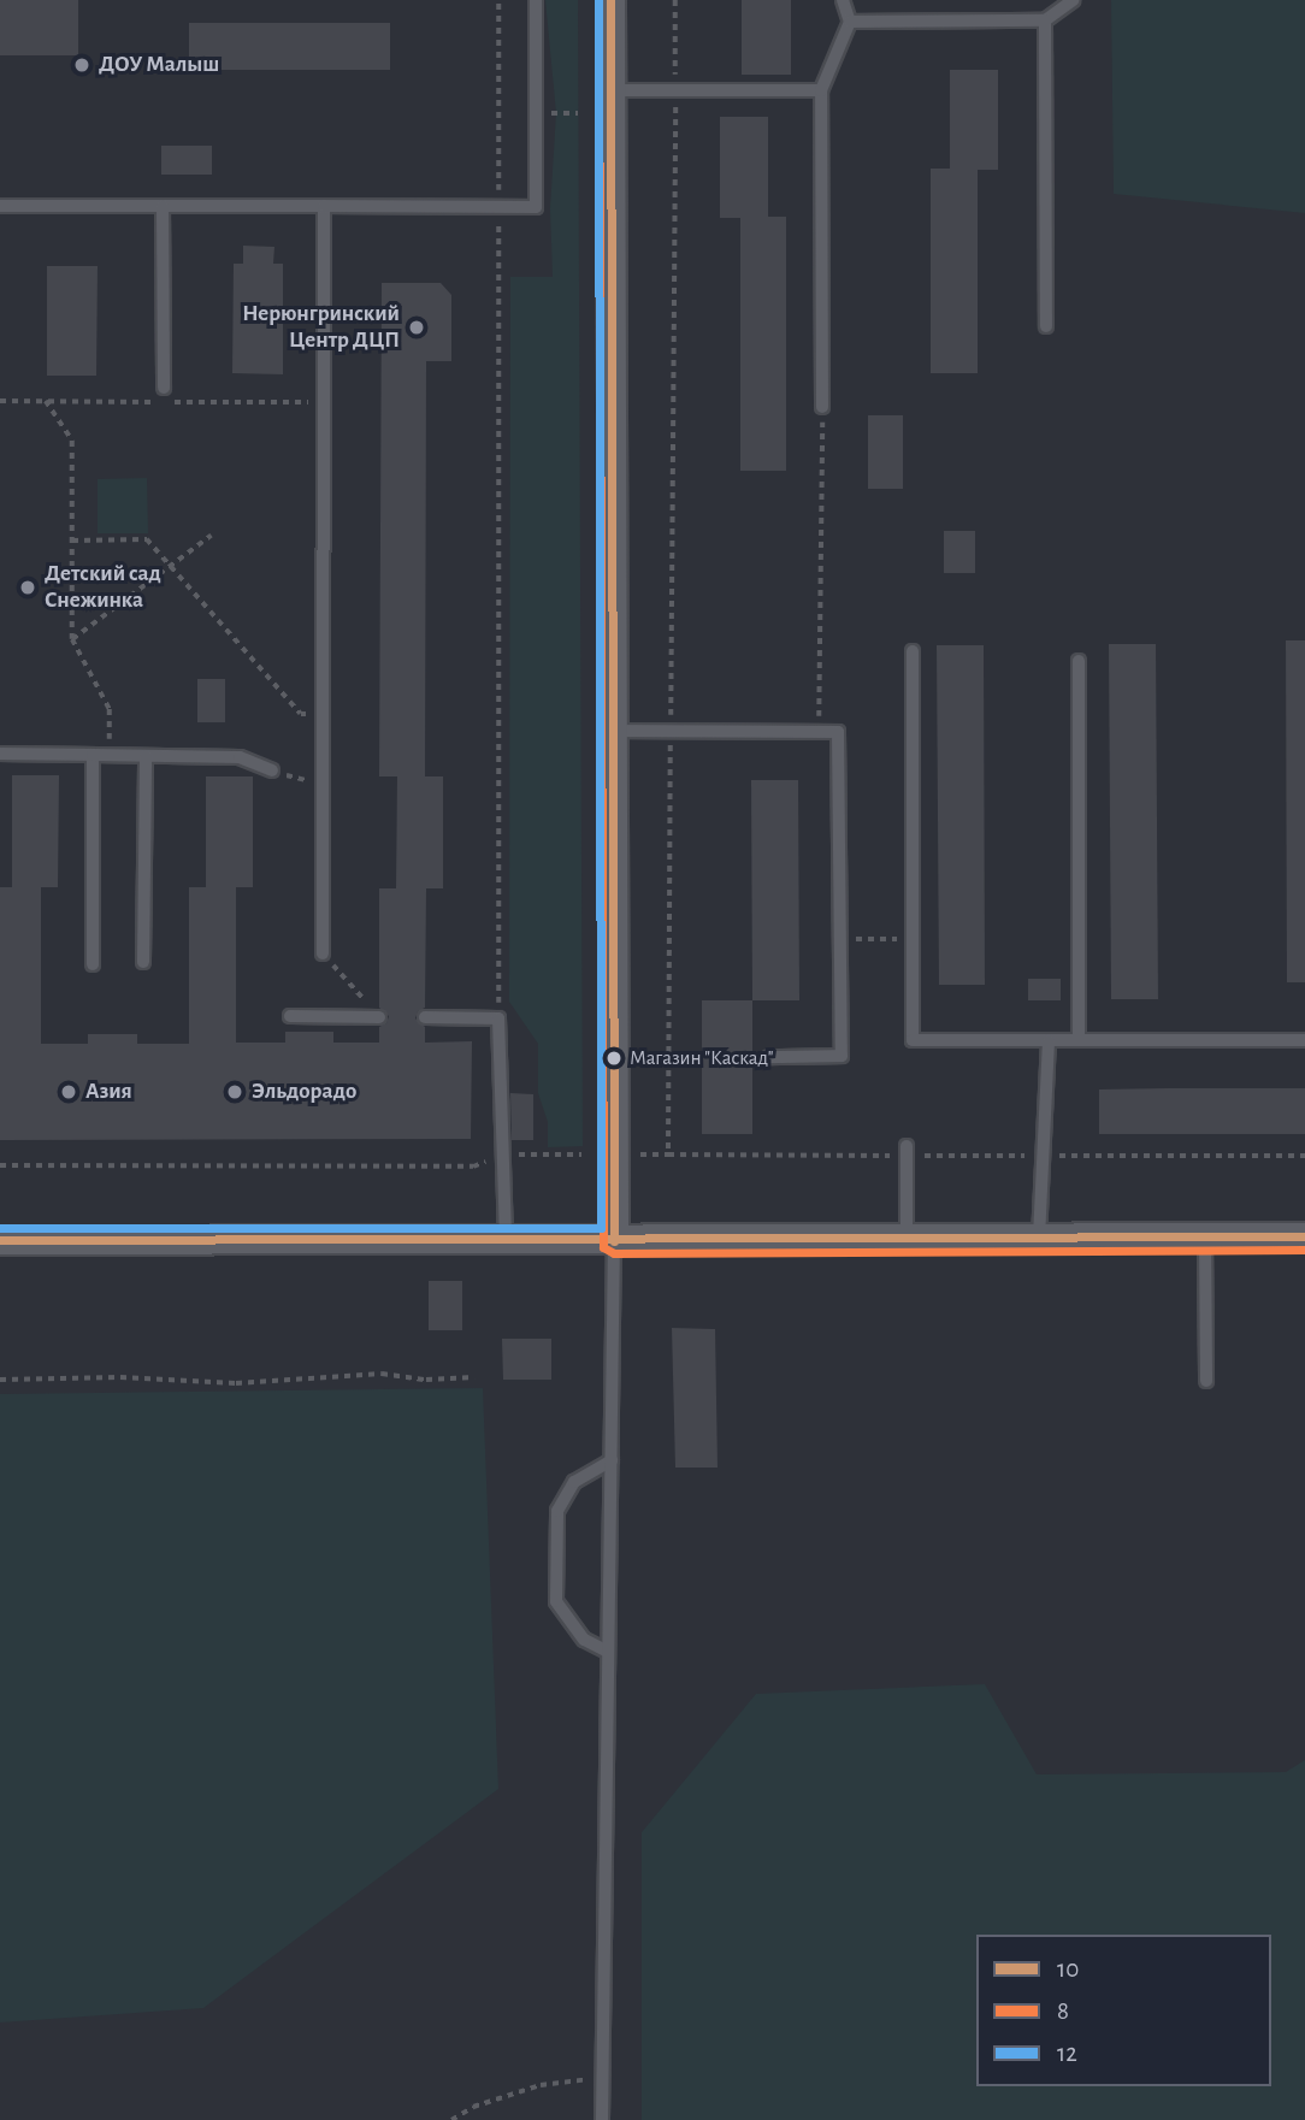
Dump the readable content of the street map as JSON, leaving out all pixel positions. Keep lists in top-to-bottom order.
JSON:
{
  "places": [
    "ДОУ Малыш",
    "Нерюнгринский Центр ДЦП",
    "Детский сад Снежинка",
    "Магазин \"Каскад\"",
    "Азия",
    "Эльдорадо"
  ],
  "lines": ["transit line 10", "transit line 8", "transit line 12"],
  "legend": ["10", "8", "12"]
}
